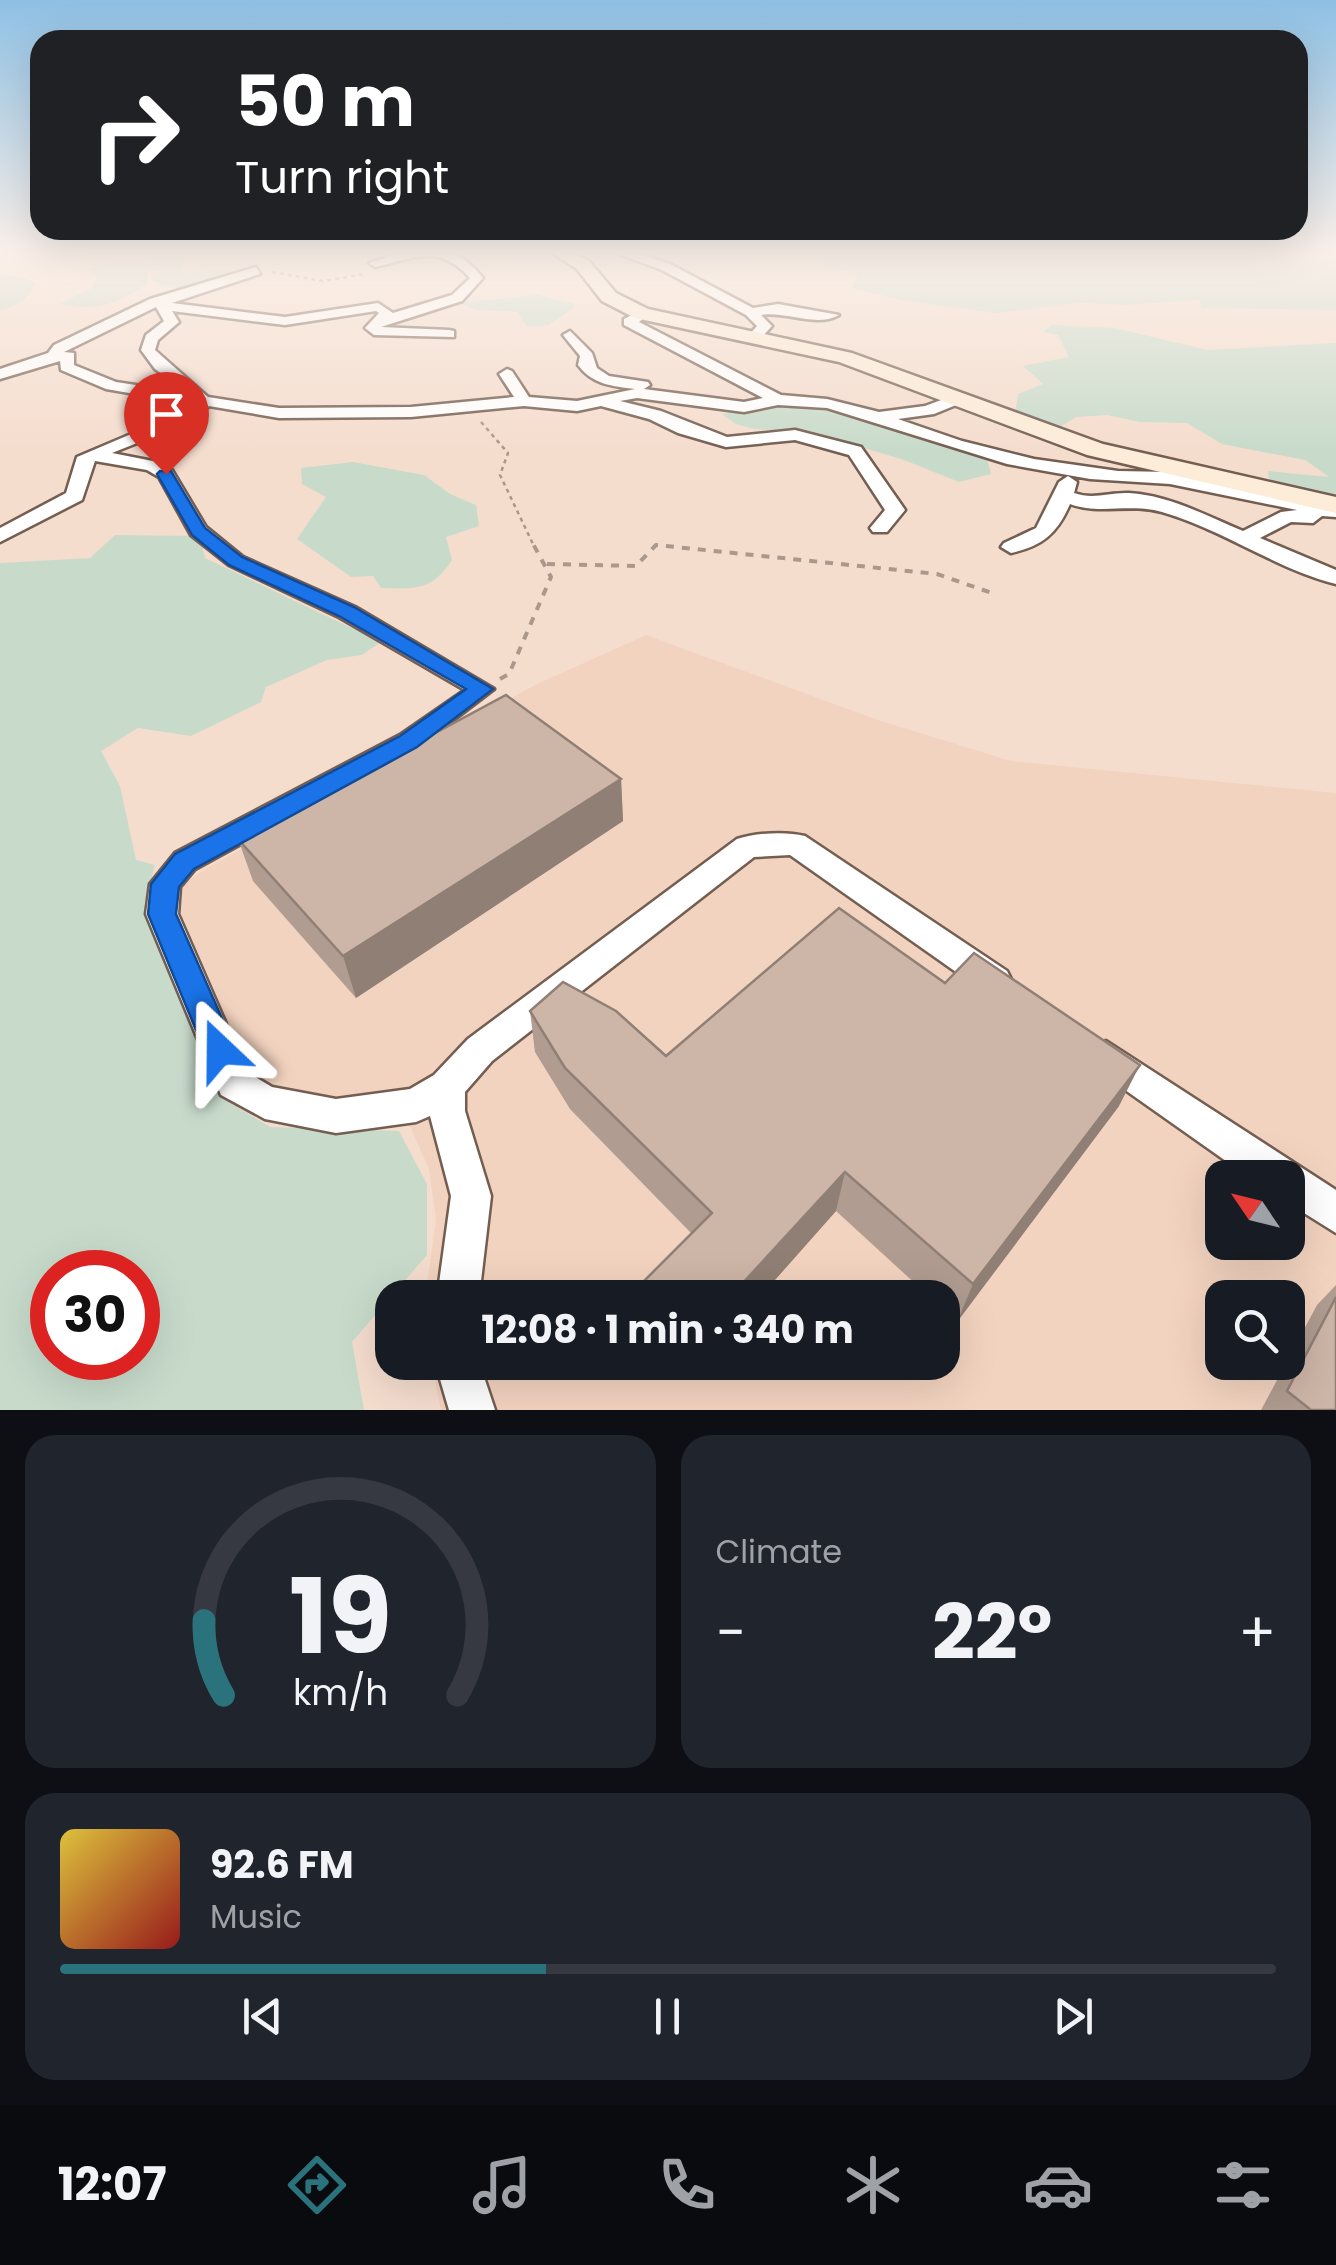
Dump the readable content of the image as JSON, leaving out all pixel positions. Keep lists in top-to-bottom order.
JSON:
{
  "north": "top left",
  "page": {
    "turn": ["50 m", "Turn right"],
    "limit": "30",
    "trip": "12:08 · 1 min · 340 m",
    "tile": "Climate",
    "heat": ["−", "22°", "+"],
    "song": ["92.6 FM", "Music"],
    "tabs": "12:07",
    "gauge": ["19", "km/h"]
  }
}
